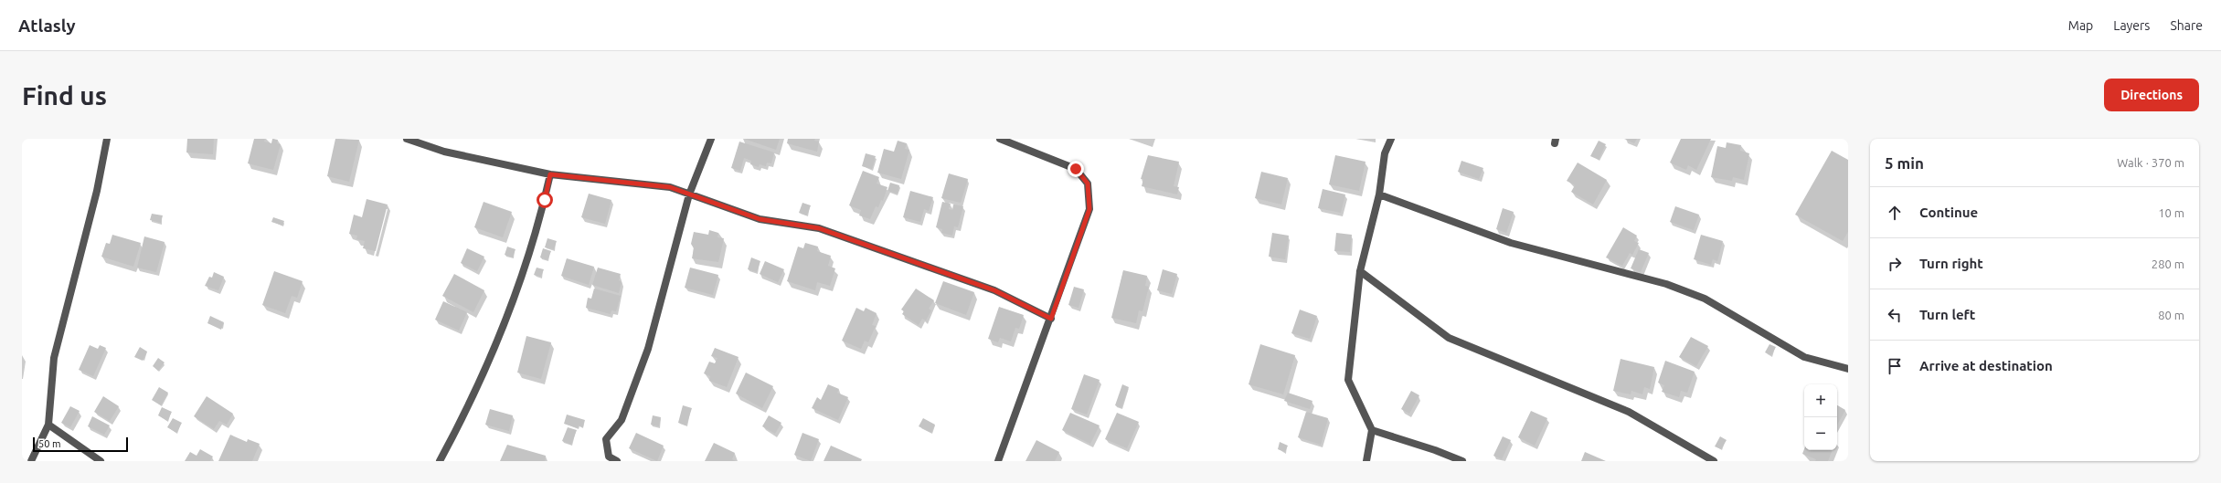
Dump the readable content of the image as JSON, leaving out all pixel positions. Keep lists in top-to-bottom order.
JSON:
{
  "scale_bar": "50 m",
  "page": {
    "header": "Atlasly",
    "nav": ["Map", "Layers", "Share"],
    "buttons": "Directions",
    "title": "Find us",
    "heading": ["5 min", "Walk · 370 m"],
    "list": [
      ["Continue", "10 m"],
      ["Turn right", "280 m"],
      ["Turn left", "80 m"],
      "Arrive at destination"
    ],
    "map_buttons": ["+", "−"],
    "scale": "50 m"
  }
}
